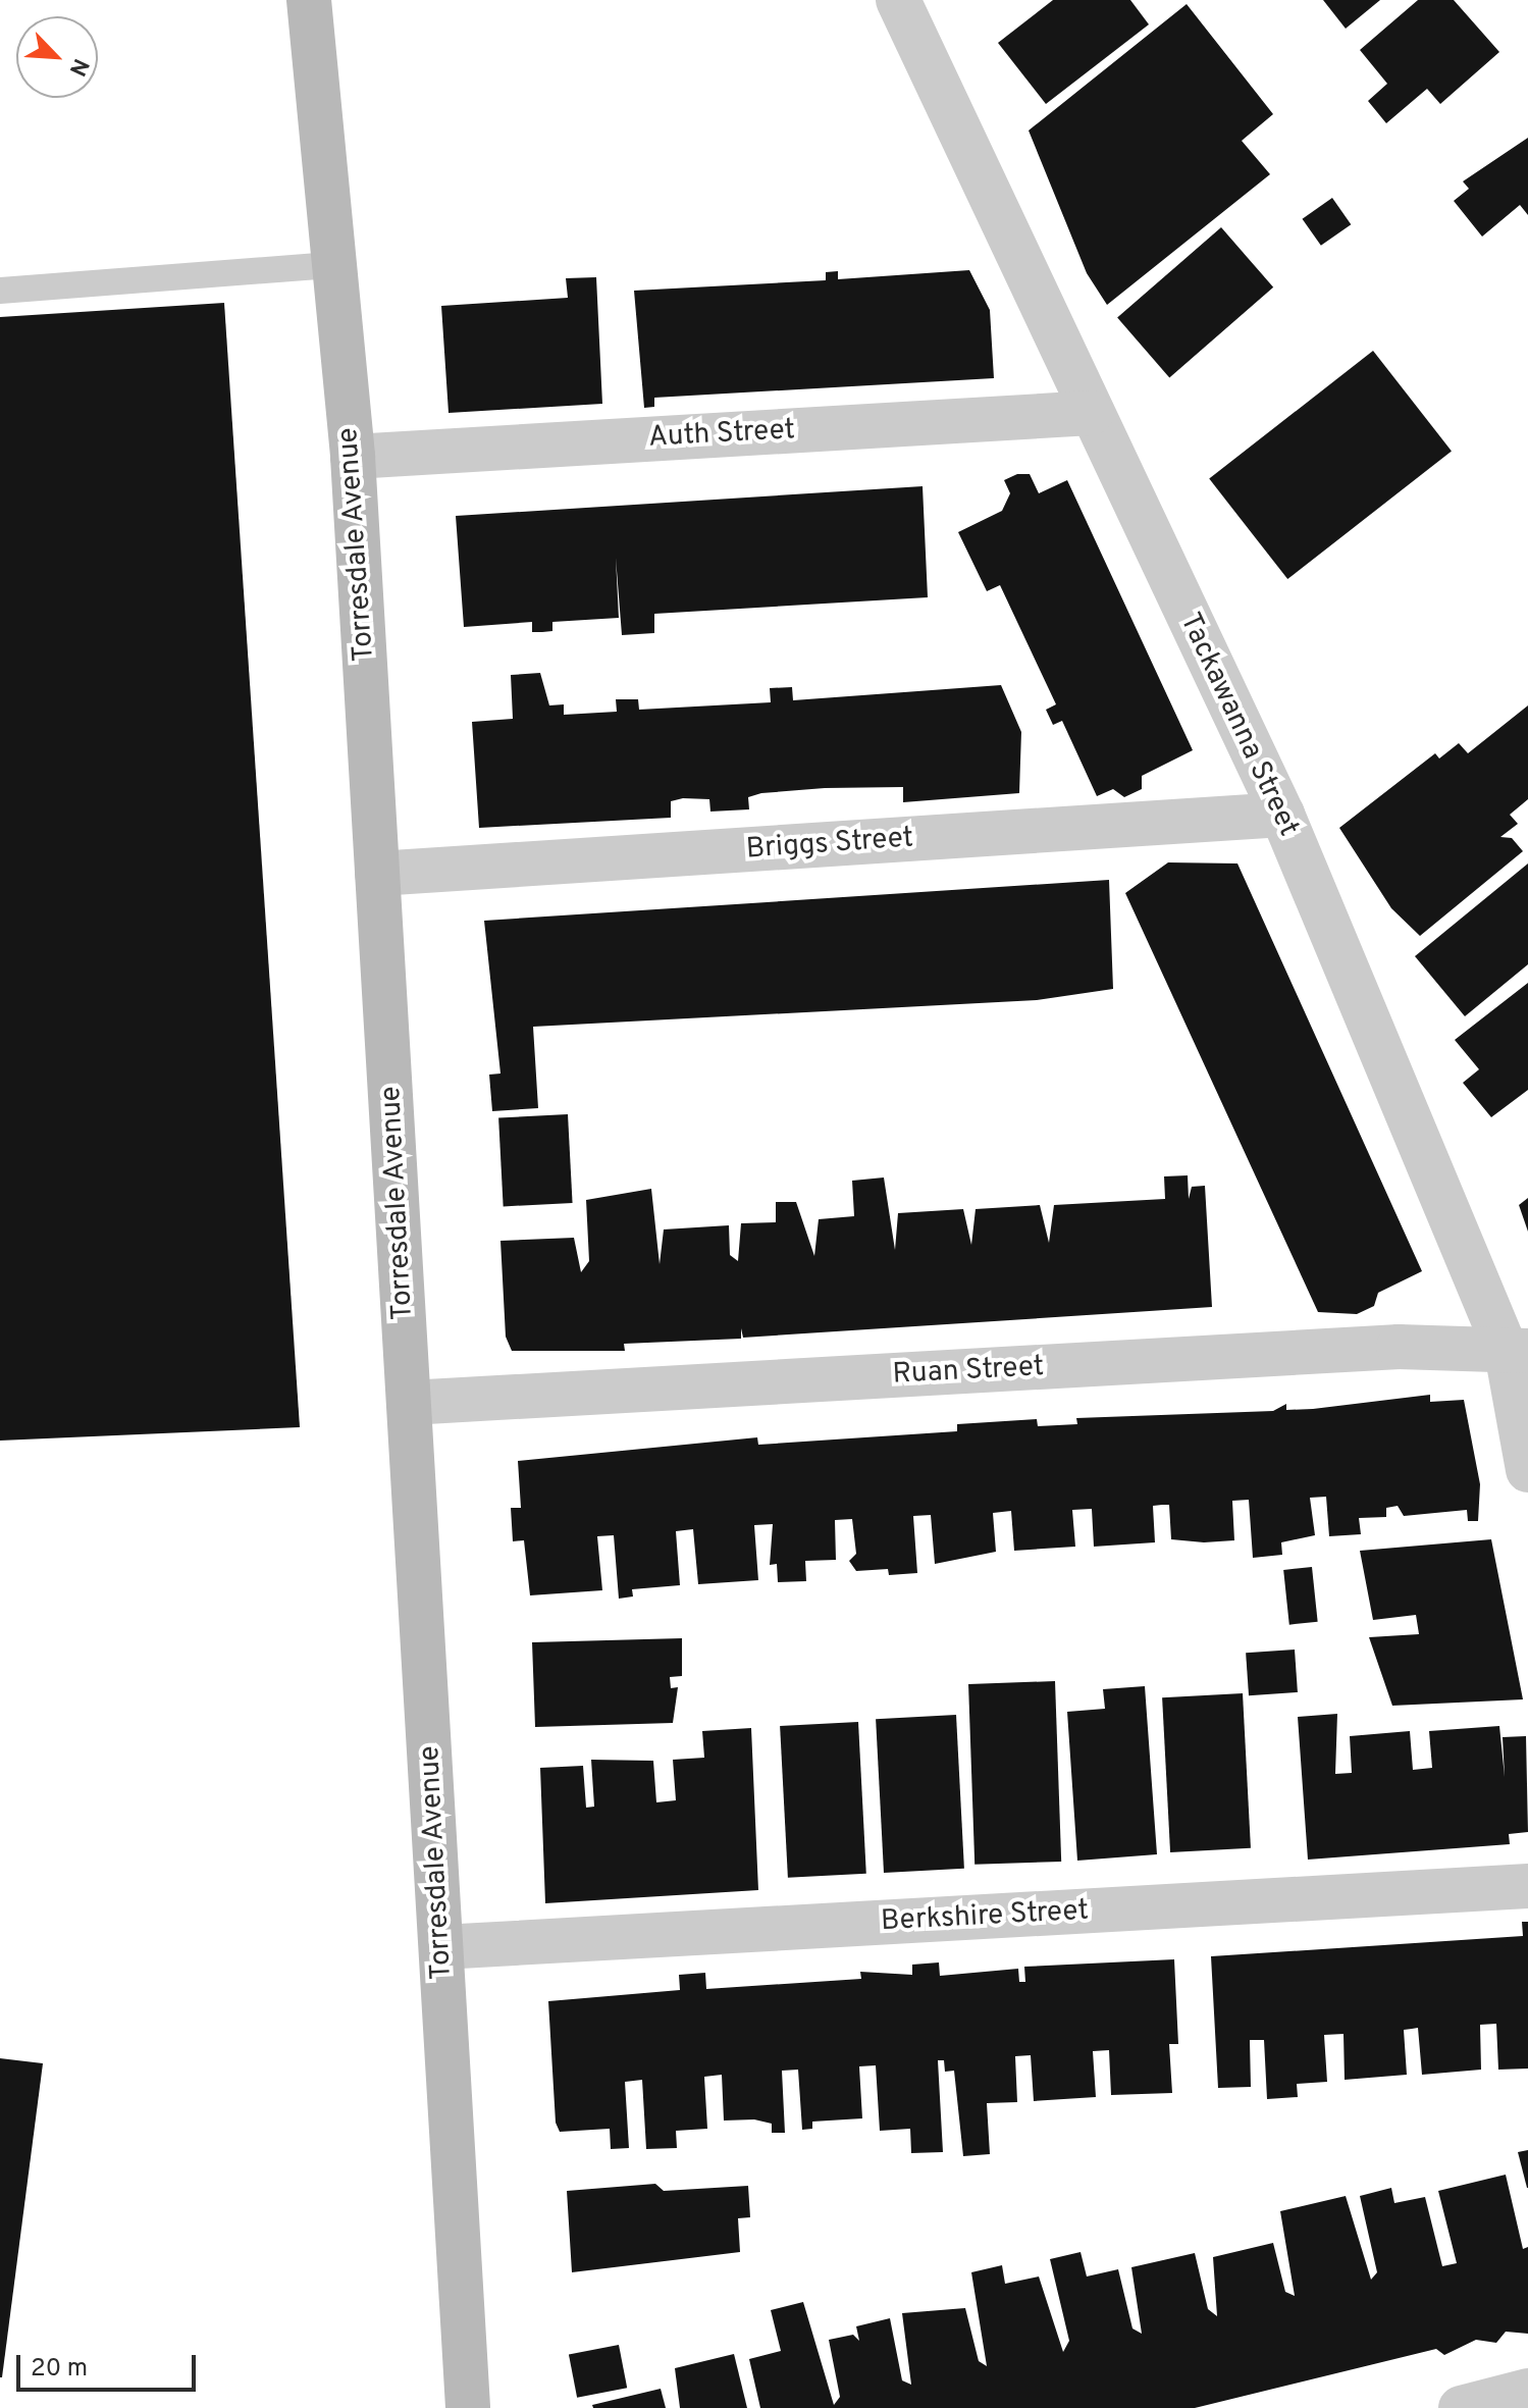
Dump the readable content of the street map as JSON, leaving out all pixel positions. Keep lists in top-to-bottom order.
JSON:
{
  "streets": {
    "main road": ["Torresdale Avenue"],
    "street": [
      "Auth Street",
      "Tackawanna Street",
      "Briggs Street",
      "Ruan Street",
      "Berkshire Street"
    ]
  },
  "crossings": [
    ["Auth Street", "Torresdale Avenue"],
    ["Auth Street", "Tackawanna Street"],
    ["Torresdale Avenue", "Briggs Street"],
    ["Torresdale Avenue", "Ruan Street"],
    ["Torresdale Avenue", "Berkshire Street"],
    ["Tackawanna Street", "Briggs Street"],
    ["Tackawanna Street", "Ruan Street"]
  ],
  "scale_bar": "20 m",
  "north": "bottom right"
}
